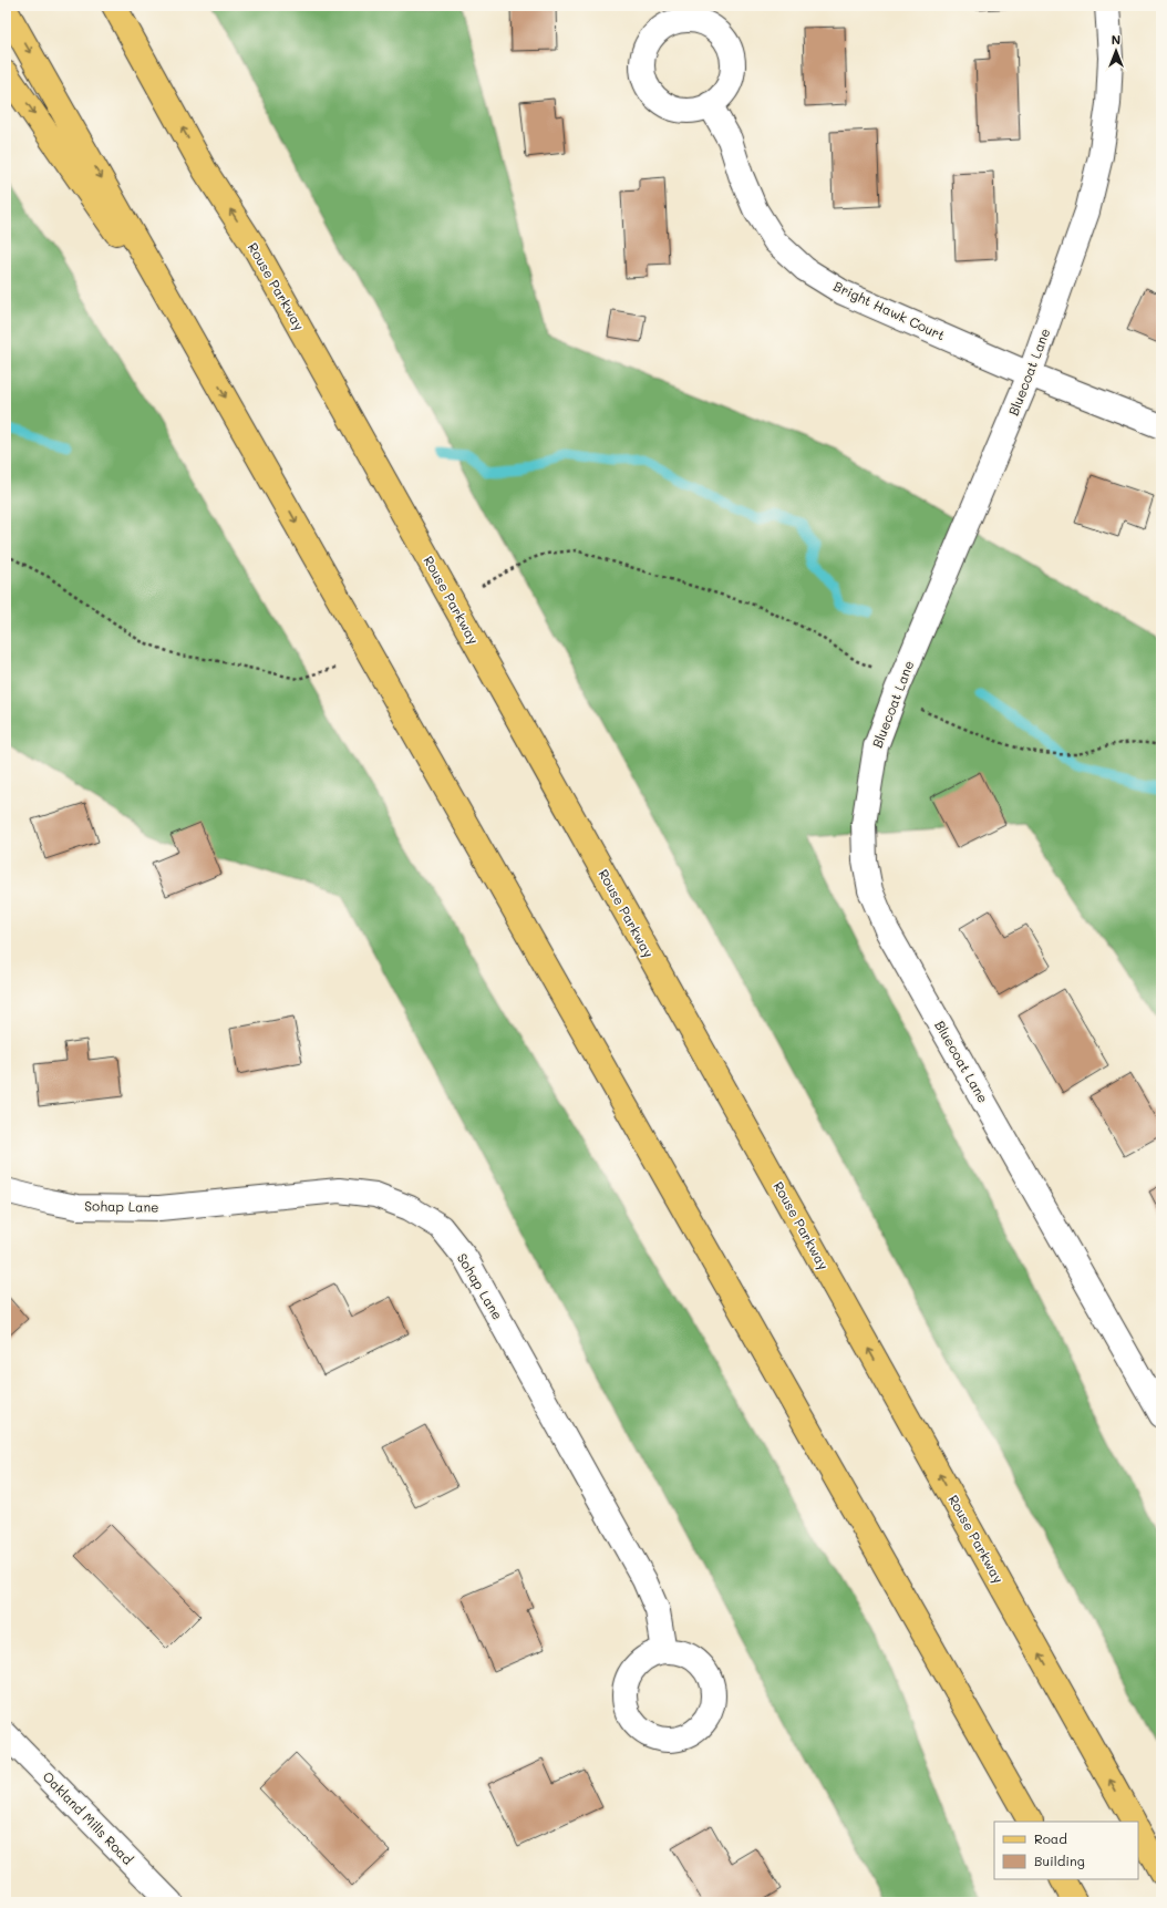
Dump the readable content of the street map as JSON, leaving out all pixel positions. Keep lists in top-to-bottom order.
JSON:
{
  "streets": {
    "main road": ["Rouse Parkway"],
    "street": [
      "Bright Hawk Court",
      "Bluecoat Lane",
      "Sohap Lane",
      "Oakland Mills Road"
    ]
  },
  "crossings": [
    ["Bright Hawk Court", "Bluecoat Lane"]
  ],
  "legend": ["Road", "Building"],
  "north": "top"
}
